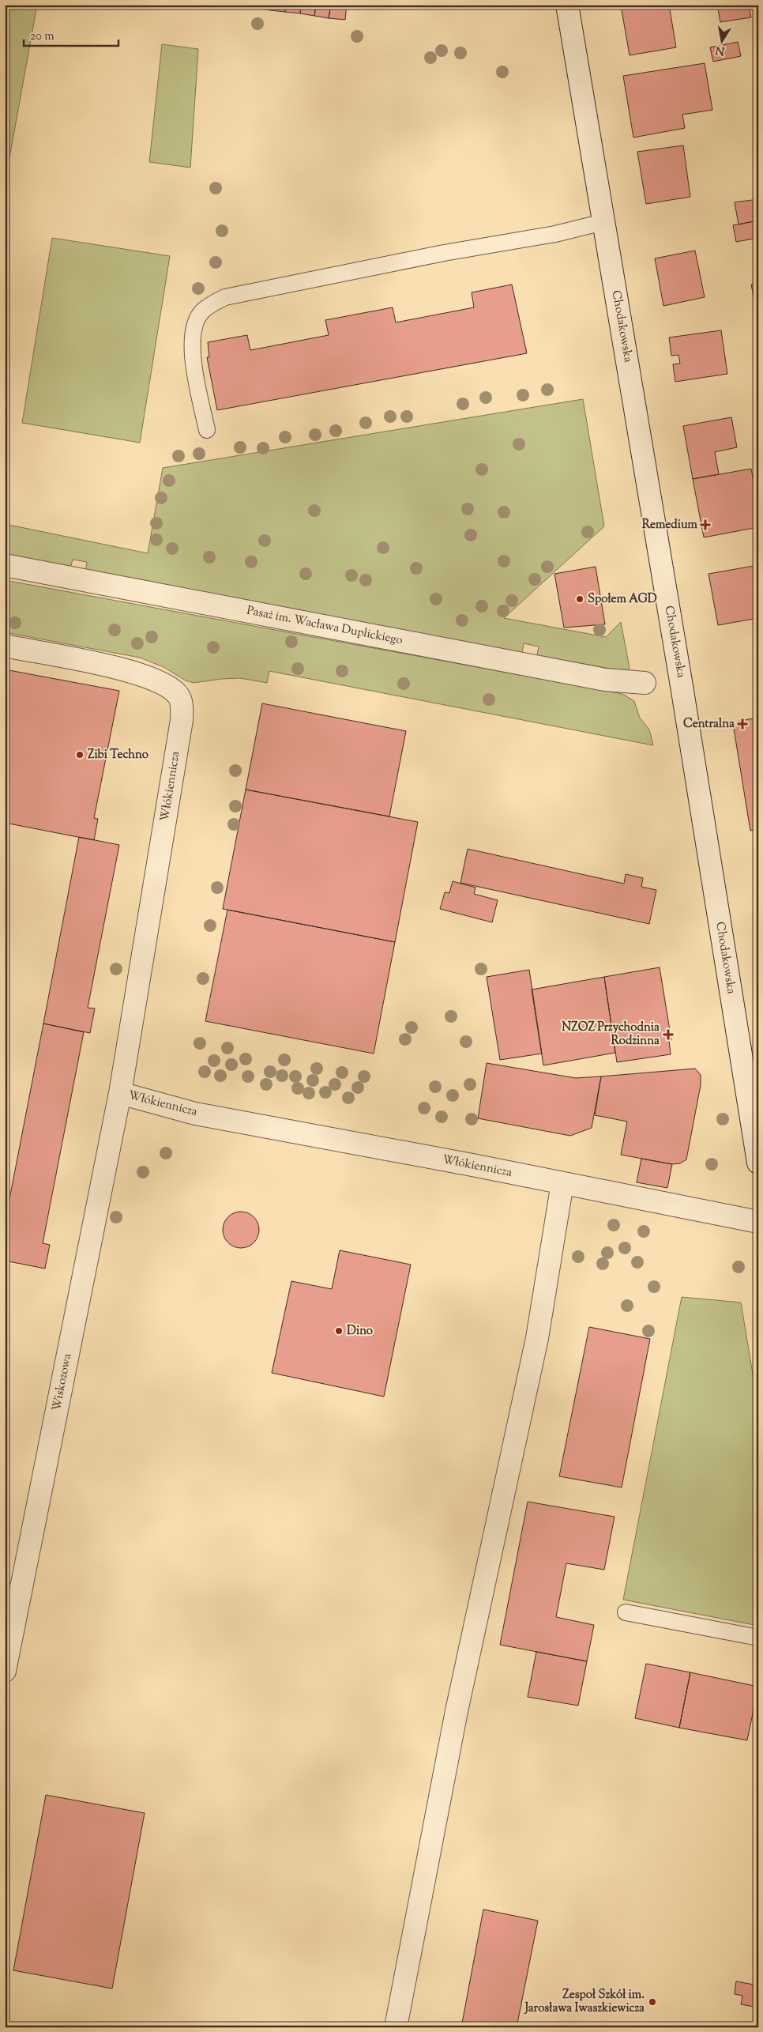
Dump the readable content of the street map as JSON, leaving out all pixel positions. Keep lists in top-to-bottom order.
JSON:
{
  "streets": {
    "street": [
      "Chodakowska",
      "Pasaż im. Wacława Duplickiego",
      "Włókiennicza",
      "Wiskozowa"
    ]
  },
  "crossings": [
    ["Włókiennicza", "Wiskozowa"]
  ],
  "places": {
    "health": ["Remedium", "Centralna", "NZOZ Przychodnia Rodzinna"],
    "other": [
      "Społem AGD",
      "Zibi Techno",
      "Dino",
      "Zespoł Szkół im. Jarosława Iwaszkiewicza"
    ]
  },
  "scale_bar": "20 m",
  "north": "bottom"
}
